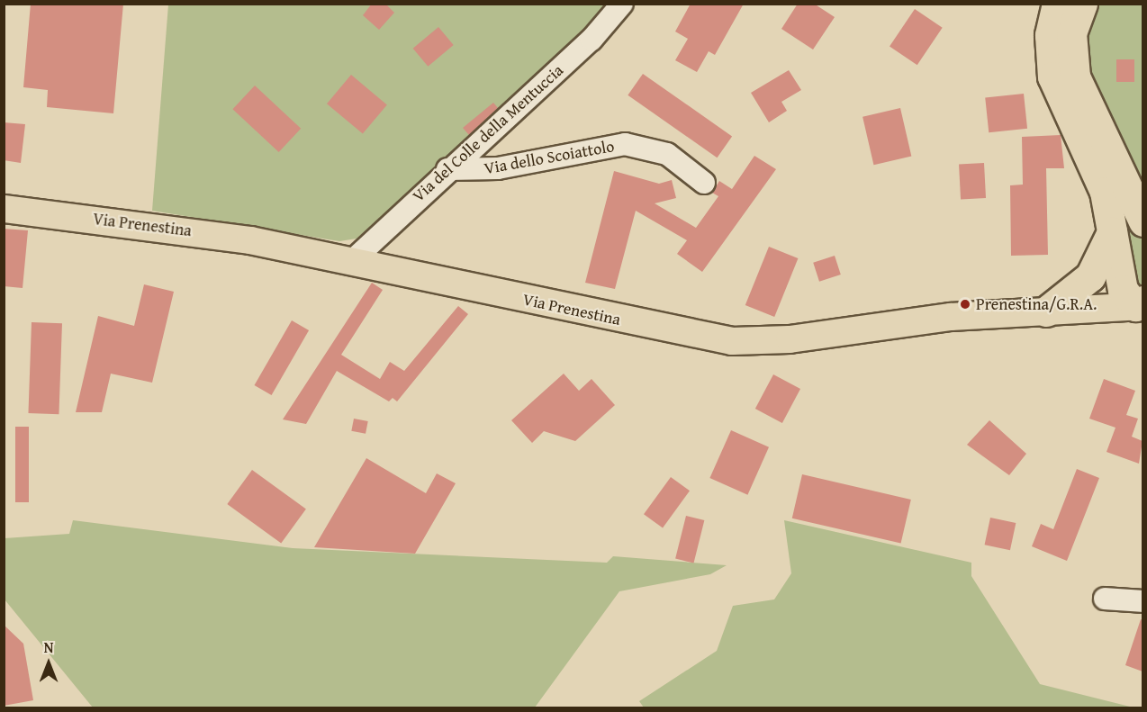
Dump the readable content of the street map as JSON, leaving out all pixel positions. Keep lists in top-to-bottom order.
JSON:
{
  "streets": {
    "main road": ["Via Prenestina"],
    "street": ["Via del Colle della Mentuccia", "Via dello Scoiattolo"]
  },
  "crossings": [
    ["Via del Colle della Mentuccia", "Via dello Scoiattolo"],
    ["Via del Colle della Mentuccia", "Via Prenestina"]
  ],
  "places": ["Prenestina/G.R.A."],
  "north": "top"
}
